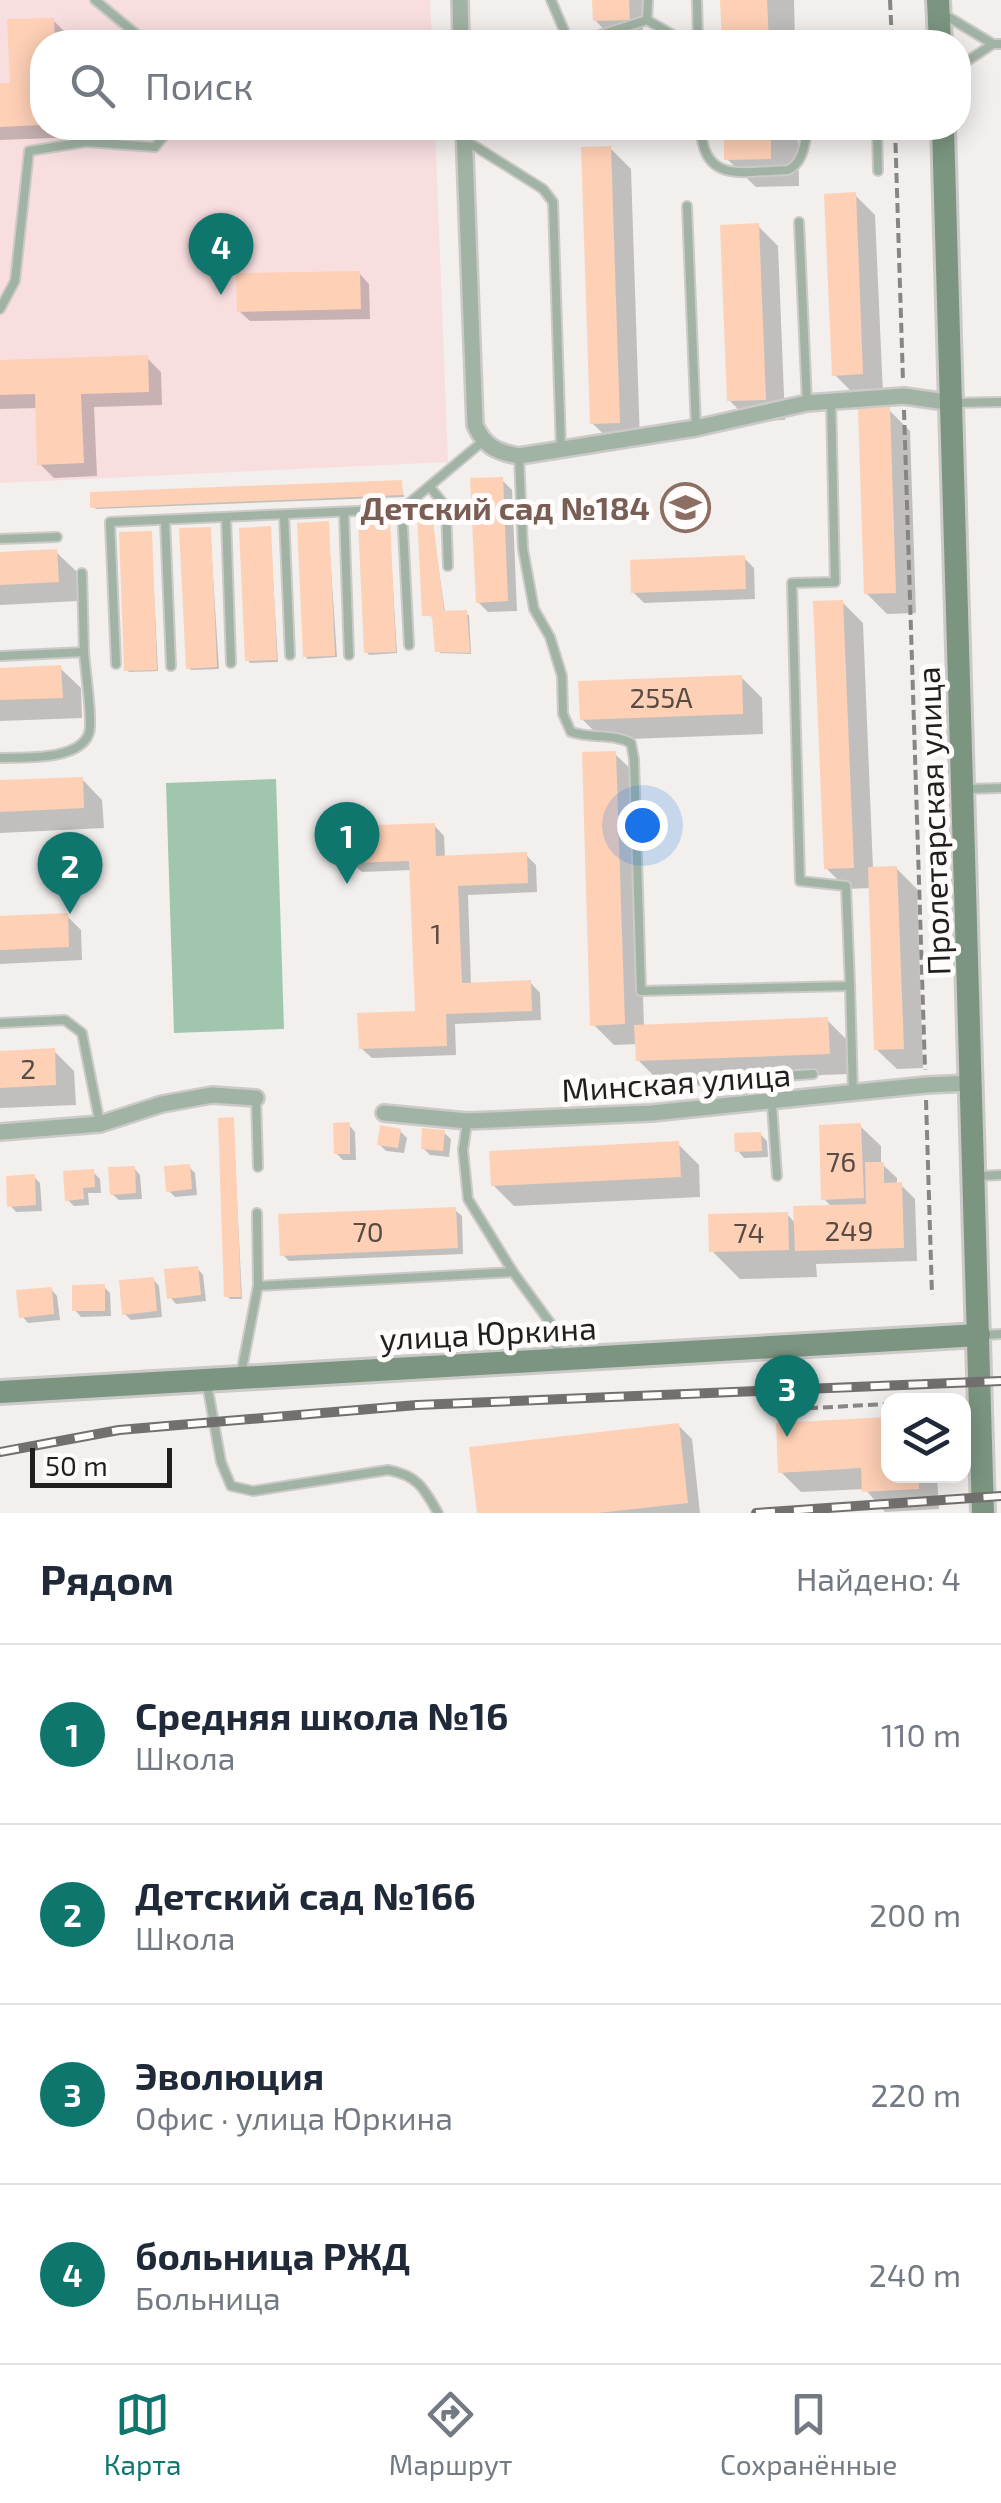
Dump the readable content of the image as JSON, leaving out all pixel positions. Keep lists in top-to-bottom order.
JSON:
{
  "streets": {
    "main road": ["Пролетарская улица", "улица Юркина"],
    "street": ["Минская улица"]
  },
  "crossings": [
    ["Пролетарская улица", "Минская улица"],
    ["Пролетарская улица", "улица Юркина"]
  ],
  "places": {
    "school or university": ["Детский сад №184"]
  },
  "house_numbers": [
    "255А",
    "1",
    "2",
    "76",
    "249",
    "70",
    "74"
  ],
  "scale_bar": "50 m",
  "page": {
    "search": "Поиск",
    "pins": [
      "4",
      "1",
      "2",
      "3"
    ],
    "scale": "50 m",
    "heading": ["Рядом", "Найдено: 4"],
    "list": [
      {
        "mark": "1",
        "name": "Средняя школа №16",
        "note": "Школа",
        "value": "110 m"
      },
      {
        "mark": "2",
        "name": "Детский сад №166",
        "note": "Школа",
        "value": "200 m"
      },
      {
        "mark": "3",
        "name": "Эволюция",
        "note": "Офис · улица Юркина",
        "value": "220 m"
      },
      {
        "mark": "4",
        "name": "больница РЖД",
        "note": "Больница",
        "value": "240 m"
      }
    ],
    "nav": ["Карта", "Маршрут", "Сохранённые"]
  }
}
